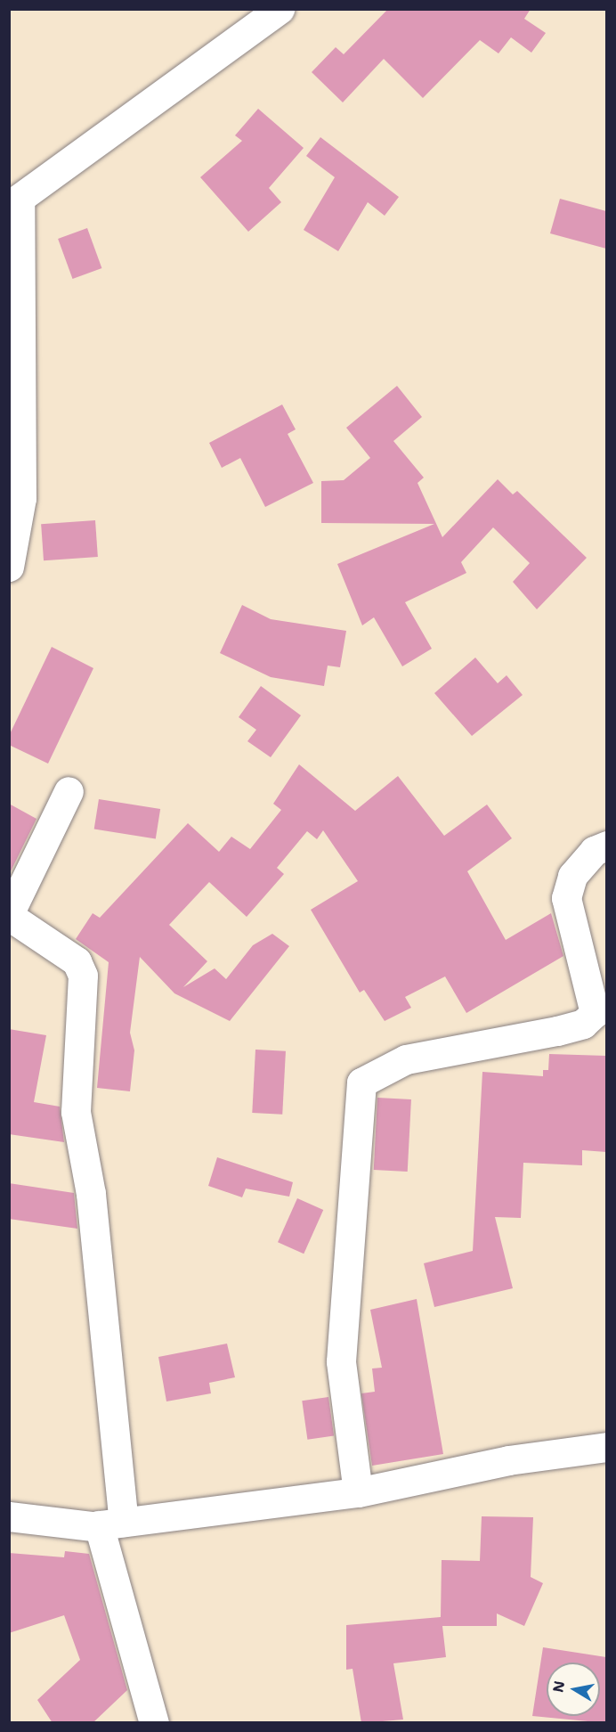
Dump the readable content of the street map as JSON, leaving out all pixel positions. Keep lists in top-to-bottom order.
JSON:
{
  "north": "left"
}
